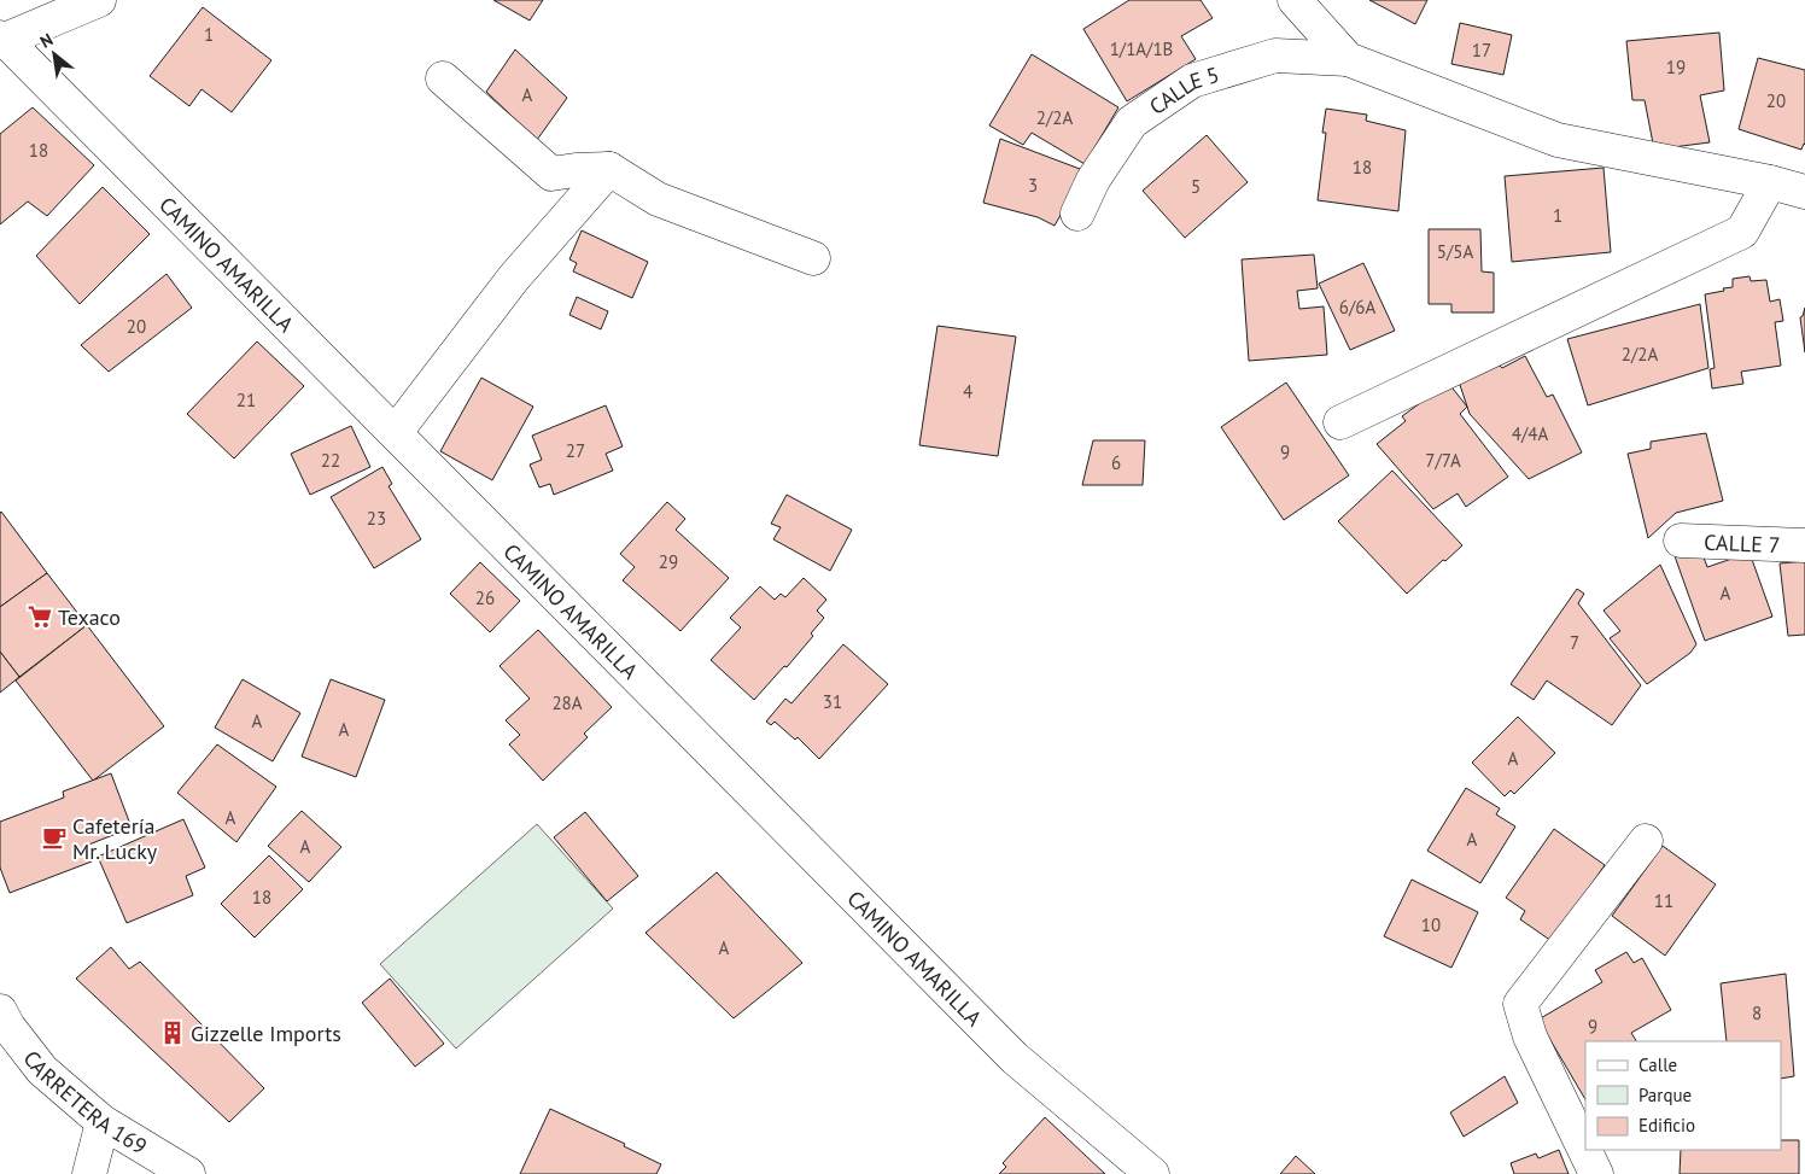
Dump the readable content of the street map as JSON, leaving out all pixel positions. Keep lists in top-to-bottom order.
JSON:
{
  "streets": {
    "street": [
      "CALLE 5",
      "CAMINO AMARILLA",
      "CALLE 7",
      "CARRETERA 169"
    ]
  },
  "places": {
    "supermarket": ["Texaco"],
    "cafe": ["Cafetería Mr. Lucky"],
    "building": ["Gizzelle Imports"]
  },
  "house_numbers": [
    "1",
    "1/1A/1B",
    "17",
    "19",
    "A",
    "20",
    "2/2A",
    "18",
    "18",
    "3",
    "5",
    "1",
    "5/5A",
    "6/6A",
    "20",
    "2/2A",
    "4",
    "21",
    "4/4A",
    "27",
    "9",
    "22",
    "7/7A",
    "6",
    "23",
    "29",
    "A",
    "26",
    "7",
    "31",
    "28A",
    "A",
    "A",
    "A",
    "A",
    "A",
    "A",
    "18",
    "11",
    "10",
    "A",
    "8",
    "9"
  ],
  "legend": ["Calle", "Parque", "Edificio"],
  "north": "top left"
}
